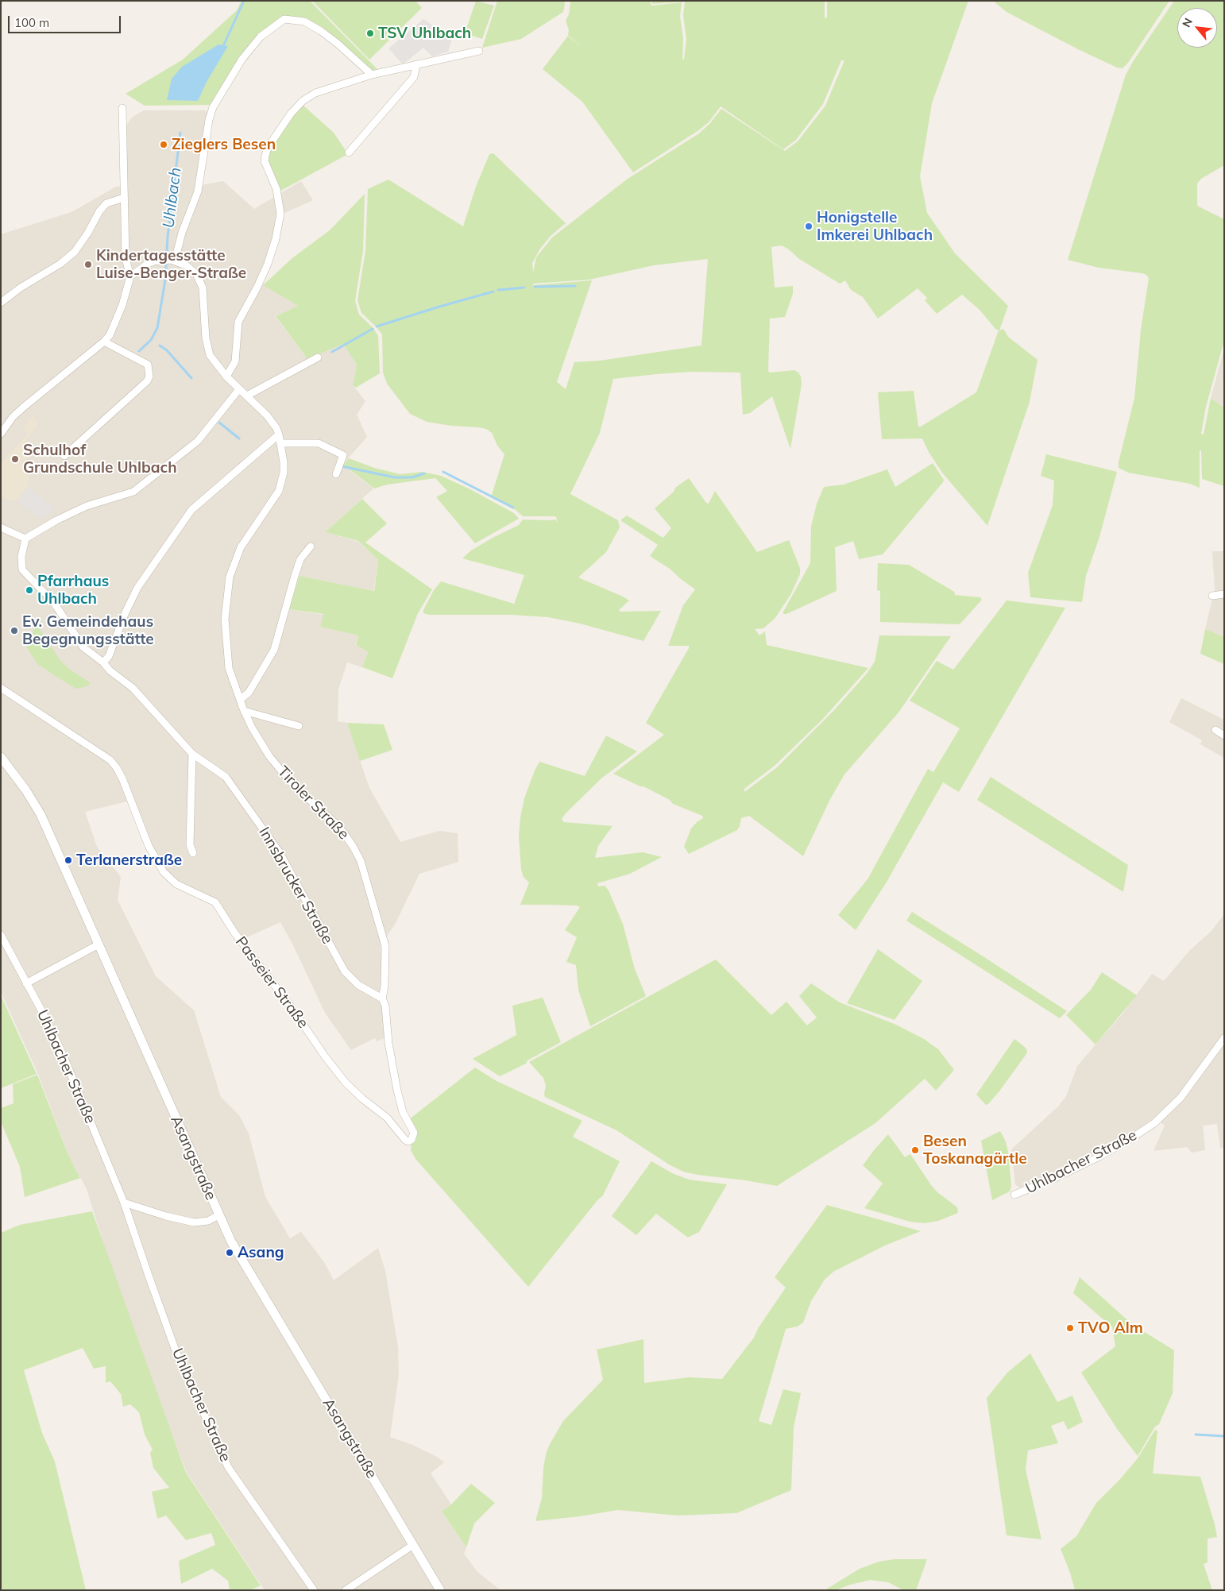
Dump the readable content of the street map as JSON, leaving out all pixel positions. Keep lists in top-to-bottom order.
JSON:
{
  "streets": {
    "street": [
      "Tiroler Straße",
      "Innsbrucker Straße",
      "Passeier Straße",
      "Uhlbacher Straße",
      "Asangstraße"
    ]
  },
  "crossings": [
    ["Tiroler Straße", "Passeier Straße"],
    ["Innsbrucker Straße", "Passeier Straße"]
  ],
  "water": ["Uhlbach"],
  "places": [
    "TSV Uhlbach",
    "Zieglers Besen",
    "Honigstelle Imkerei Uhlbach",
    "Kindertagesstätte Luise-Benger-Straße",
    "Schulhof Grundschule Uhlbach",
    "Pfarrhaus Uhlbach",
    "Ev. Gemeindehaus Begegnungsstätte",
    "Terlanerstraße",
    "Besen Toskanagärtle",
    "Asang",
    "TVO Alm"
  ],
  "scale_bar": "100 m",
  "north": "top left"
}
